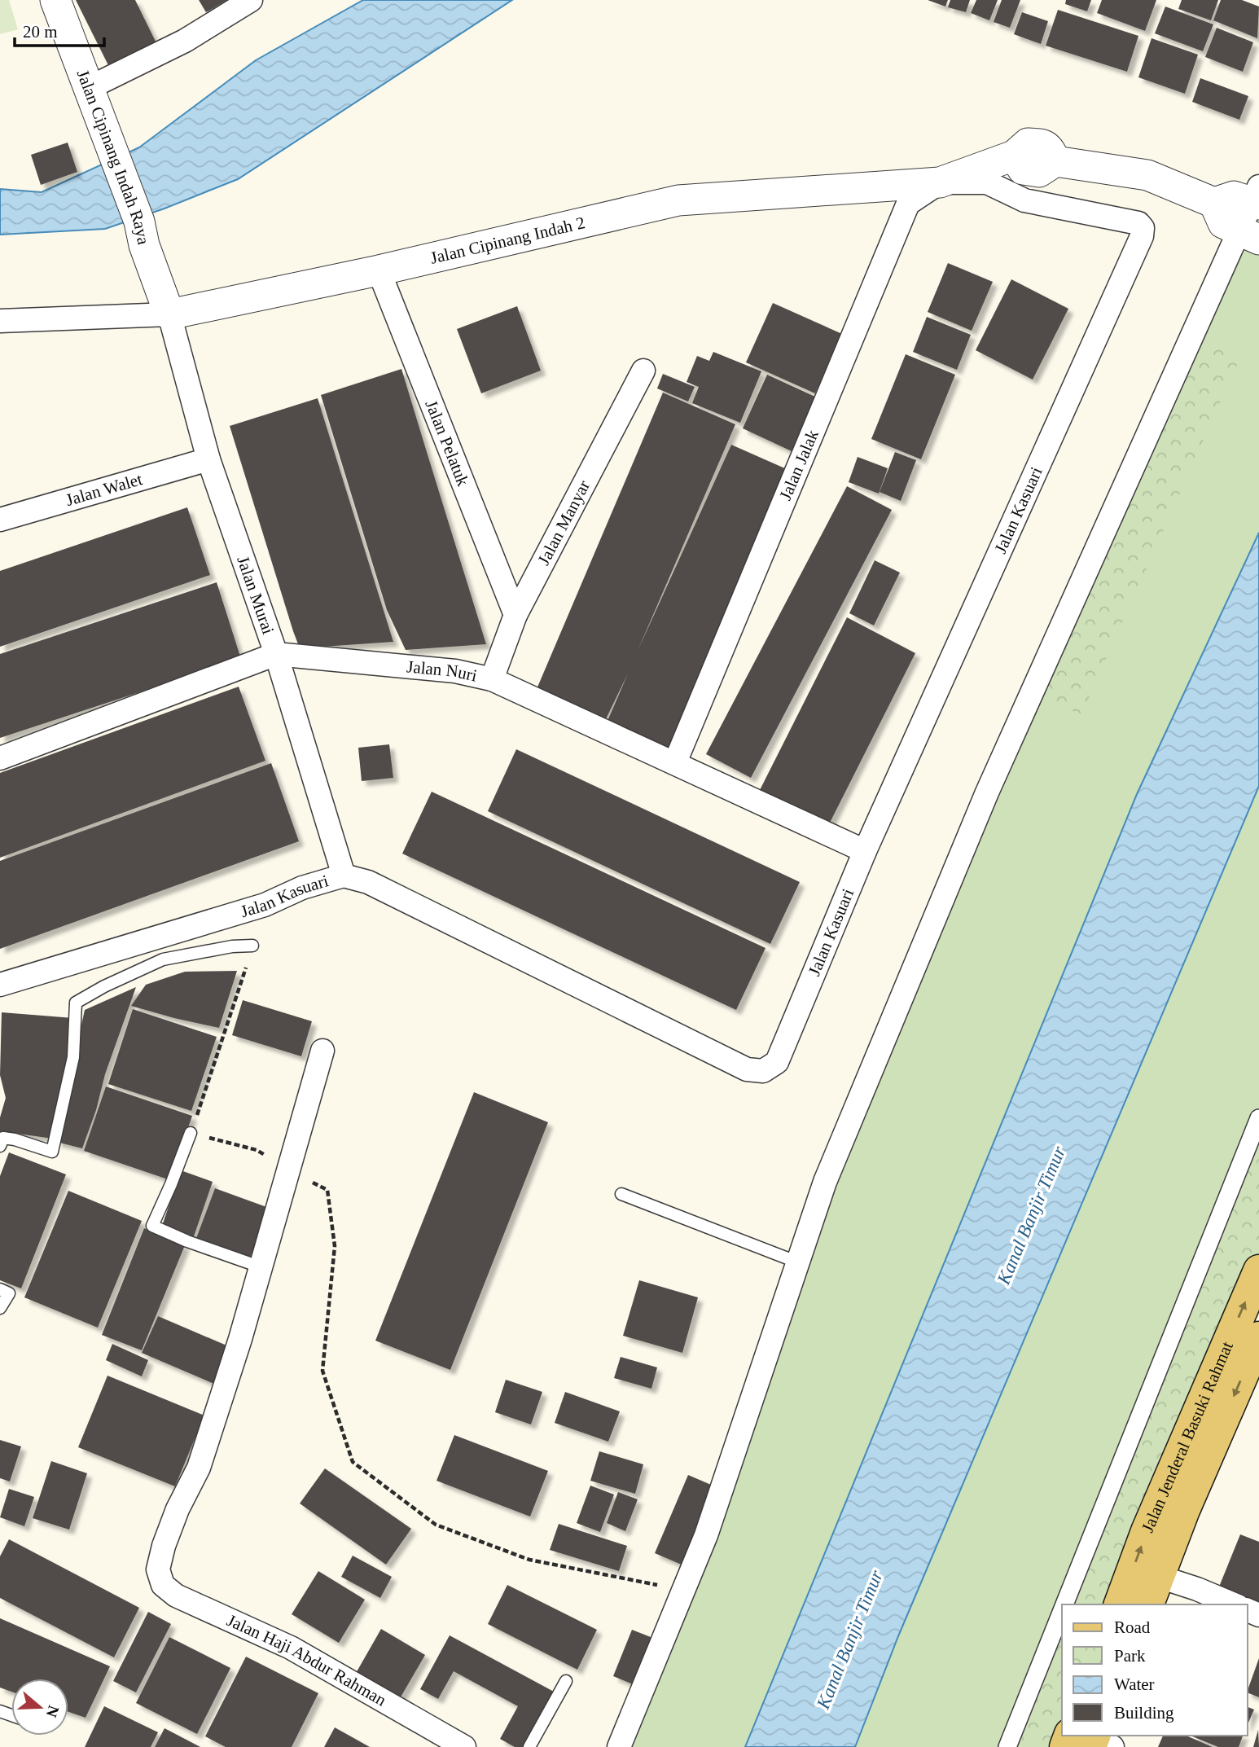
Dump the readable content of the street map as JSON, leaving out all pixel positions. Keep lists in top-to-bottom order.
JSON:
{
  "streets": {
    "main road": ["Jalan Jenderal Basuki Rahmat"],
    "street": [
      "Jalan Cipinang Indah Raya",
      "Jalan Cipinang Indah 2",
      "Jalan Pelatuk",
      "Jalan Jalak",
      "Jalan Walet",
      "Jalan Kasuari",
      "Jalan Manyar",
      "Jalan Murai",
      "Jalan Nuri",
      "Jalan Haji Abdur Rahman"
    ]
  },
  "crossings": [
    ["Jalan Cipinang Indah Raya", "Jalan Cipinang Indah 2"],
    ["Jalan Cipinang Indah Raya", "Jalan Murai"],
    ["Jalan Cipinang Indah 2", "Jalan Pelatuk"],
    ["Jalan Cipinang Indah 2", "Jalan Jalak"],
    ["Jalan Cipinang Indah 2", "Jalan Kasuari"],
    ["Jalan Cipinang Indah 2", "Jalan Murai"],
    ["Jalan Pelatuk", "Jalan Manyar"],
    ["Jalan Jalak", "Jalan Kasuari"],
    ["Jalan Jalak", "Jalan Nuri"],
    ["Jalan Walet", "Jalan Murai"],
    ["Jalan Kasuari", "Jalan Murai"],
    ["Jalan Kasuari", "Jalan Nuri"],
    ["Jalan Manyar", "Jalan Nuri"],
    ["Jalan Murai", "Jalan Nuri"]
  ],
  "water": ["Kanal Banjir Timur"],
  "legend": [
    "Road",
    "Park",
    "Water",
    "Building"
  ],
  "scale_bar": "20 m",
  "north": "right"
}
